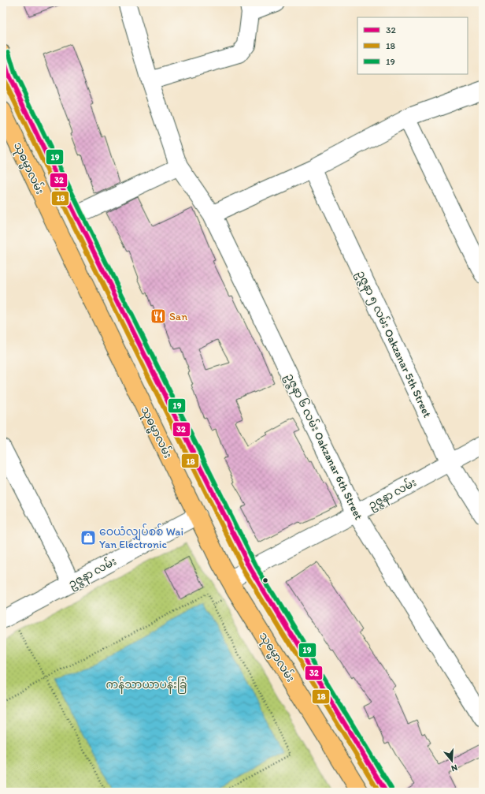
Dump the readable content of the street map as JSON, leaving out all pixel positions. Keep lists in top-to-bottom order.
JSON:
{
  "streets": {
    "main road": ["သုဓမ္မာလမ်း"],
    "street": ["ဥဇ္ဇနာ ၅ လမ်း Oakzanar 5th Street", "ဥဇ္ဇနာ ၆ လမ်း Oakzanar 6th Street", "ဥဇ္ဇနာ လမ်း"]
  },
  "crossings": [
    ["သုဓမ္မာလမ်း", "ဥဇ္ဇနာ လမ်း"],
    ["ဥဇ္ဇနာ ၅ လမ်း Oakzanar 5th Street", "ဥဇ္ဇနာ လမ်း"],
    ["ဥဇ္ဇနာ ၆ လမ်း Oakzanar 6th Street", "ဥဇ္ဇနာ လမ်း"]
  ],
  "parks": ["ကန်သာယာပန်းခြံ"],
  "places": {
    "restaurant": ["San"],
    "shop": ["ဝေယံလျှပ်စစ် Wai Yan Electronic"]
  },
  "lines": ["transit line 19", "transit line 32", "transit line 18"],
  "legend": ["32", "18", "19"],
  "north": "bottom"
}
